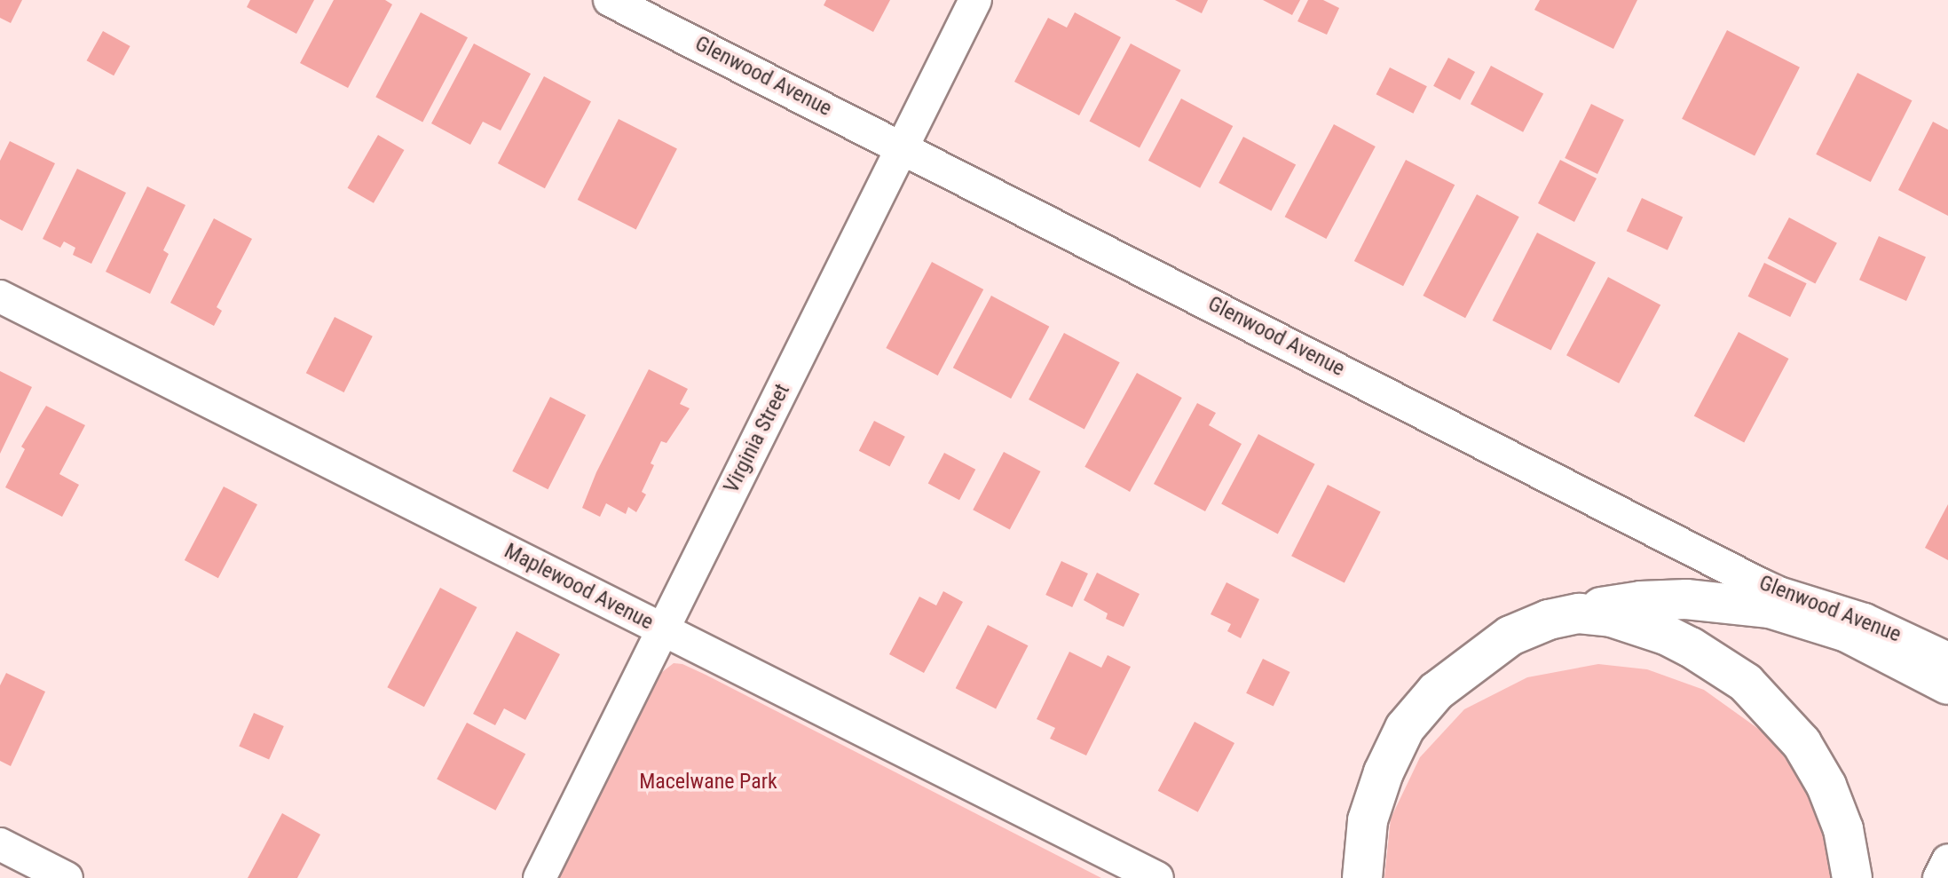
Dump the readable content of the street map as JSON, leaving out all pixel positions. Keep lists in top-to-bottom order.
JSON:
{
  "streets": {
    "street": ["Glenwood Avenue", "Virginia Street", "Maplewood Avenue"]
  },
  "crossings": [
    ["Glenwood Avenue", "Virginia Street"],
    ["Virginia Street", "Maplewood Avenue"]
  ],
  "parks": ["Macelwane Park"]
}
